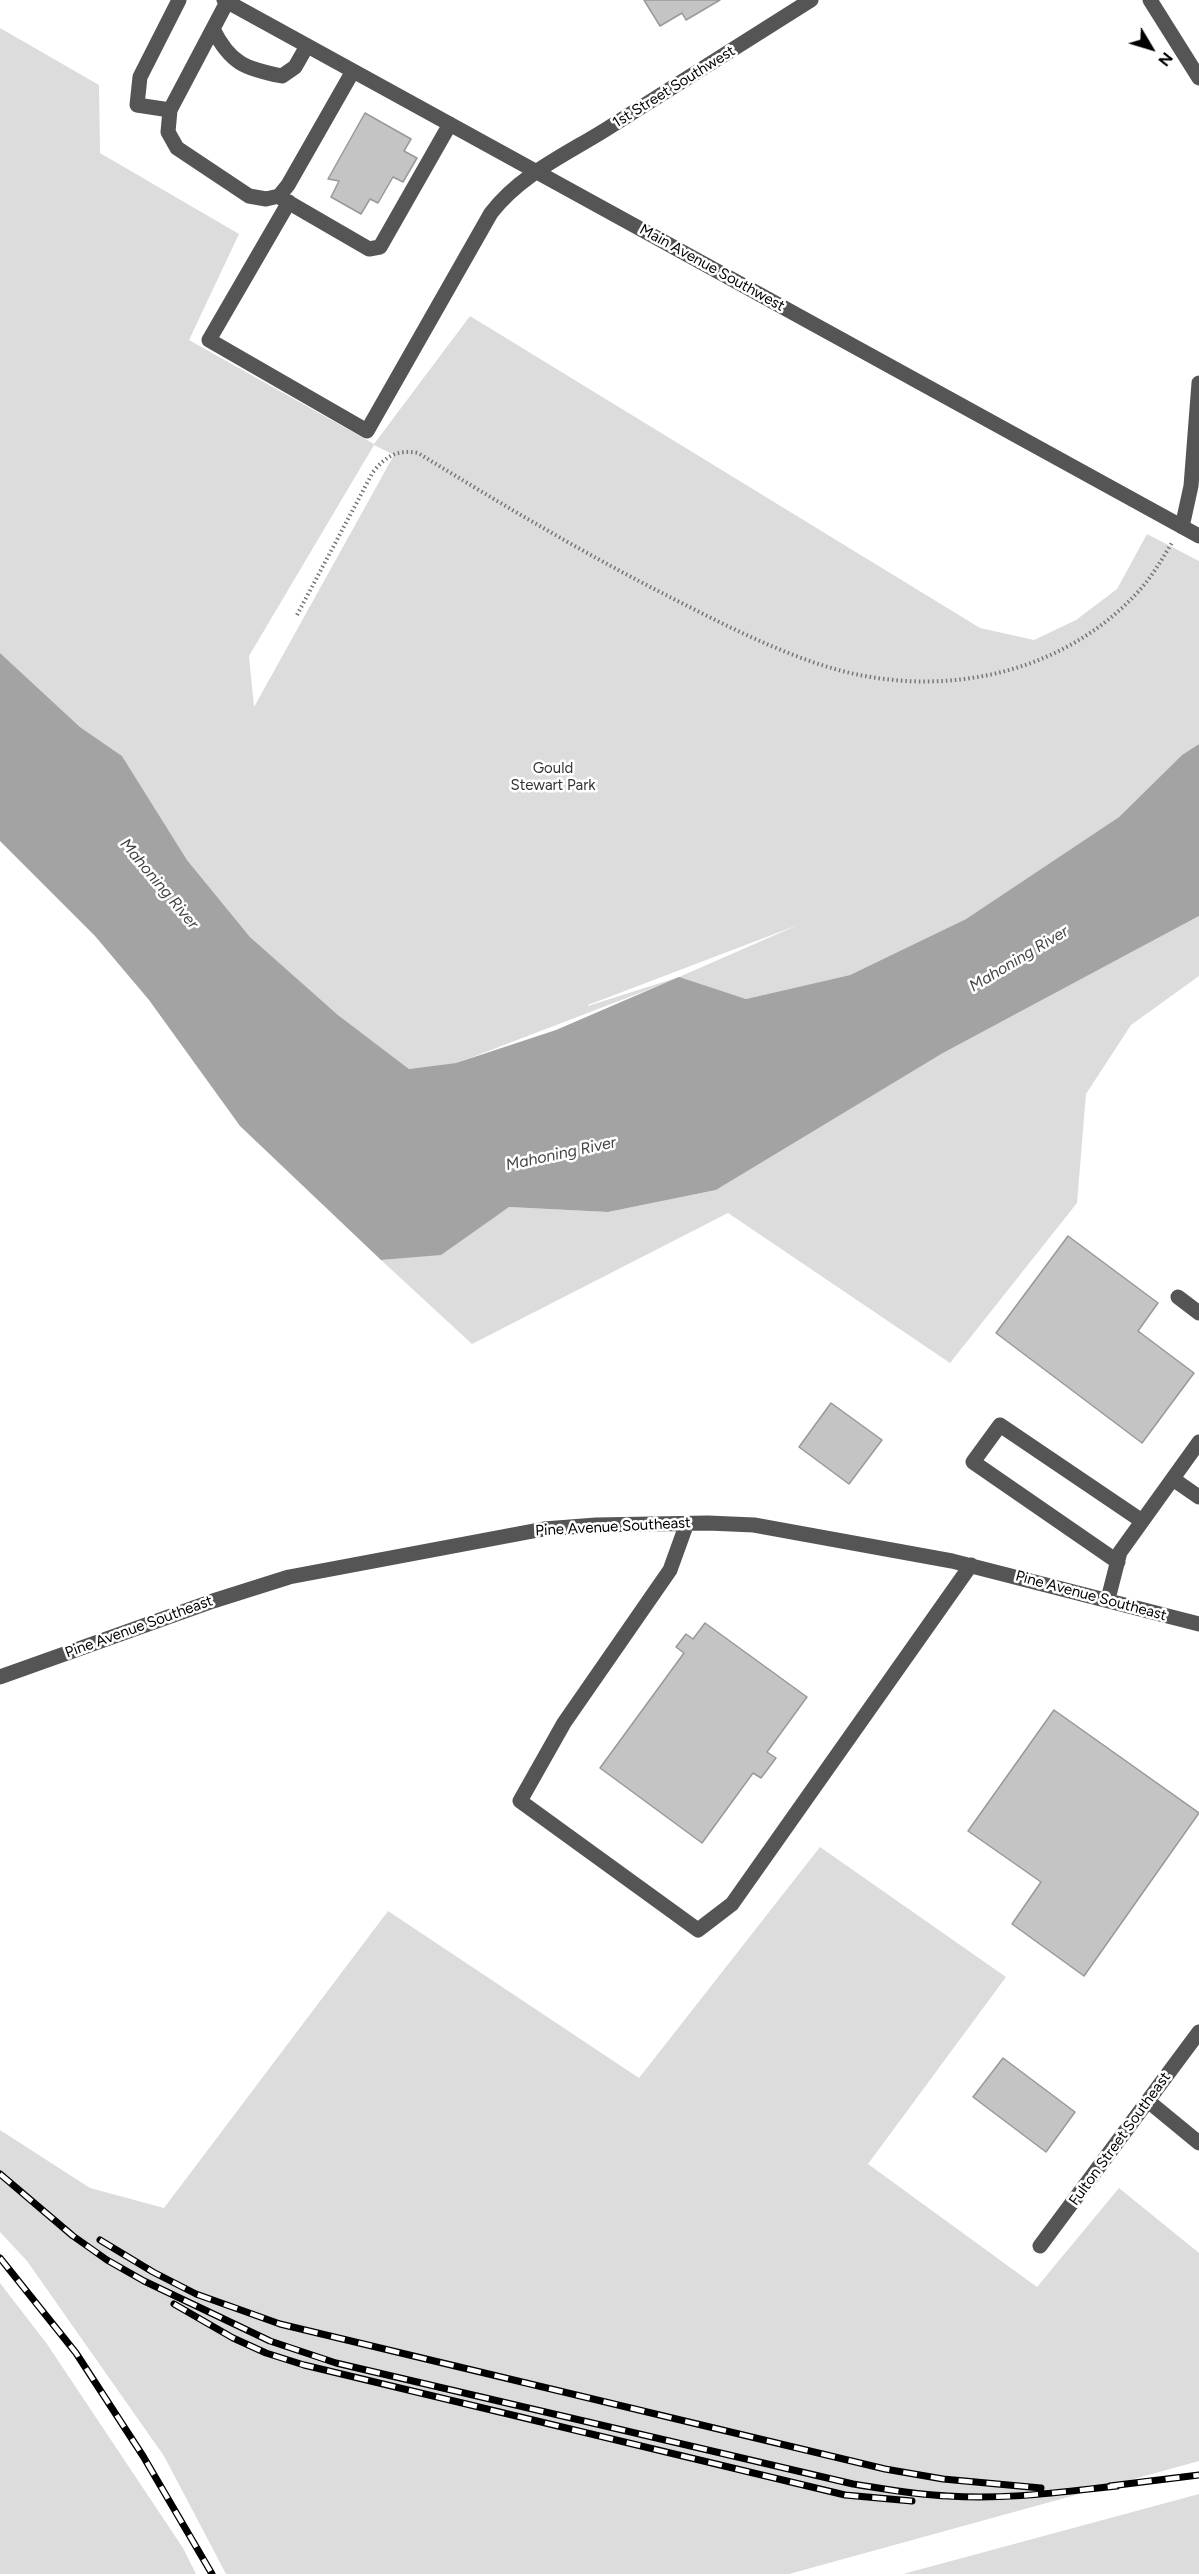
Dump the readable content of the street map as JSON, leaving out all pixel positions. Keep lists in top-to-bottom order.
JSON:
{
  "streets": {
    "street": [
      "1st Street Southwest",
      "Main Avenue Southwest",
      "Pine Avenue Southeast",
      "Fulton Street Southeast"
    ]
  },
  "crossings": [
    ["1st Street Southwest", "Main Avenue Southwest"]
  ],
  "water": ["Mahoning River"],
  "parks": ["Gould Stewart Park"],
  "north": "bottom right"
}
